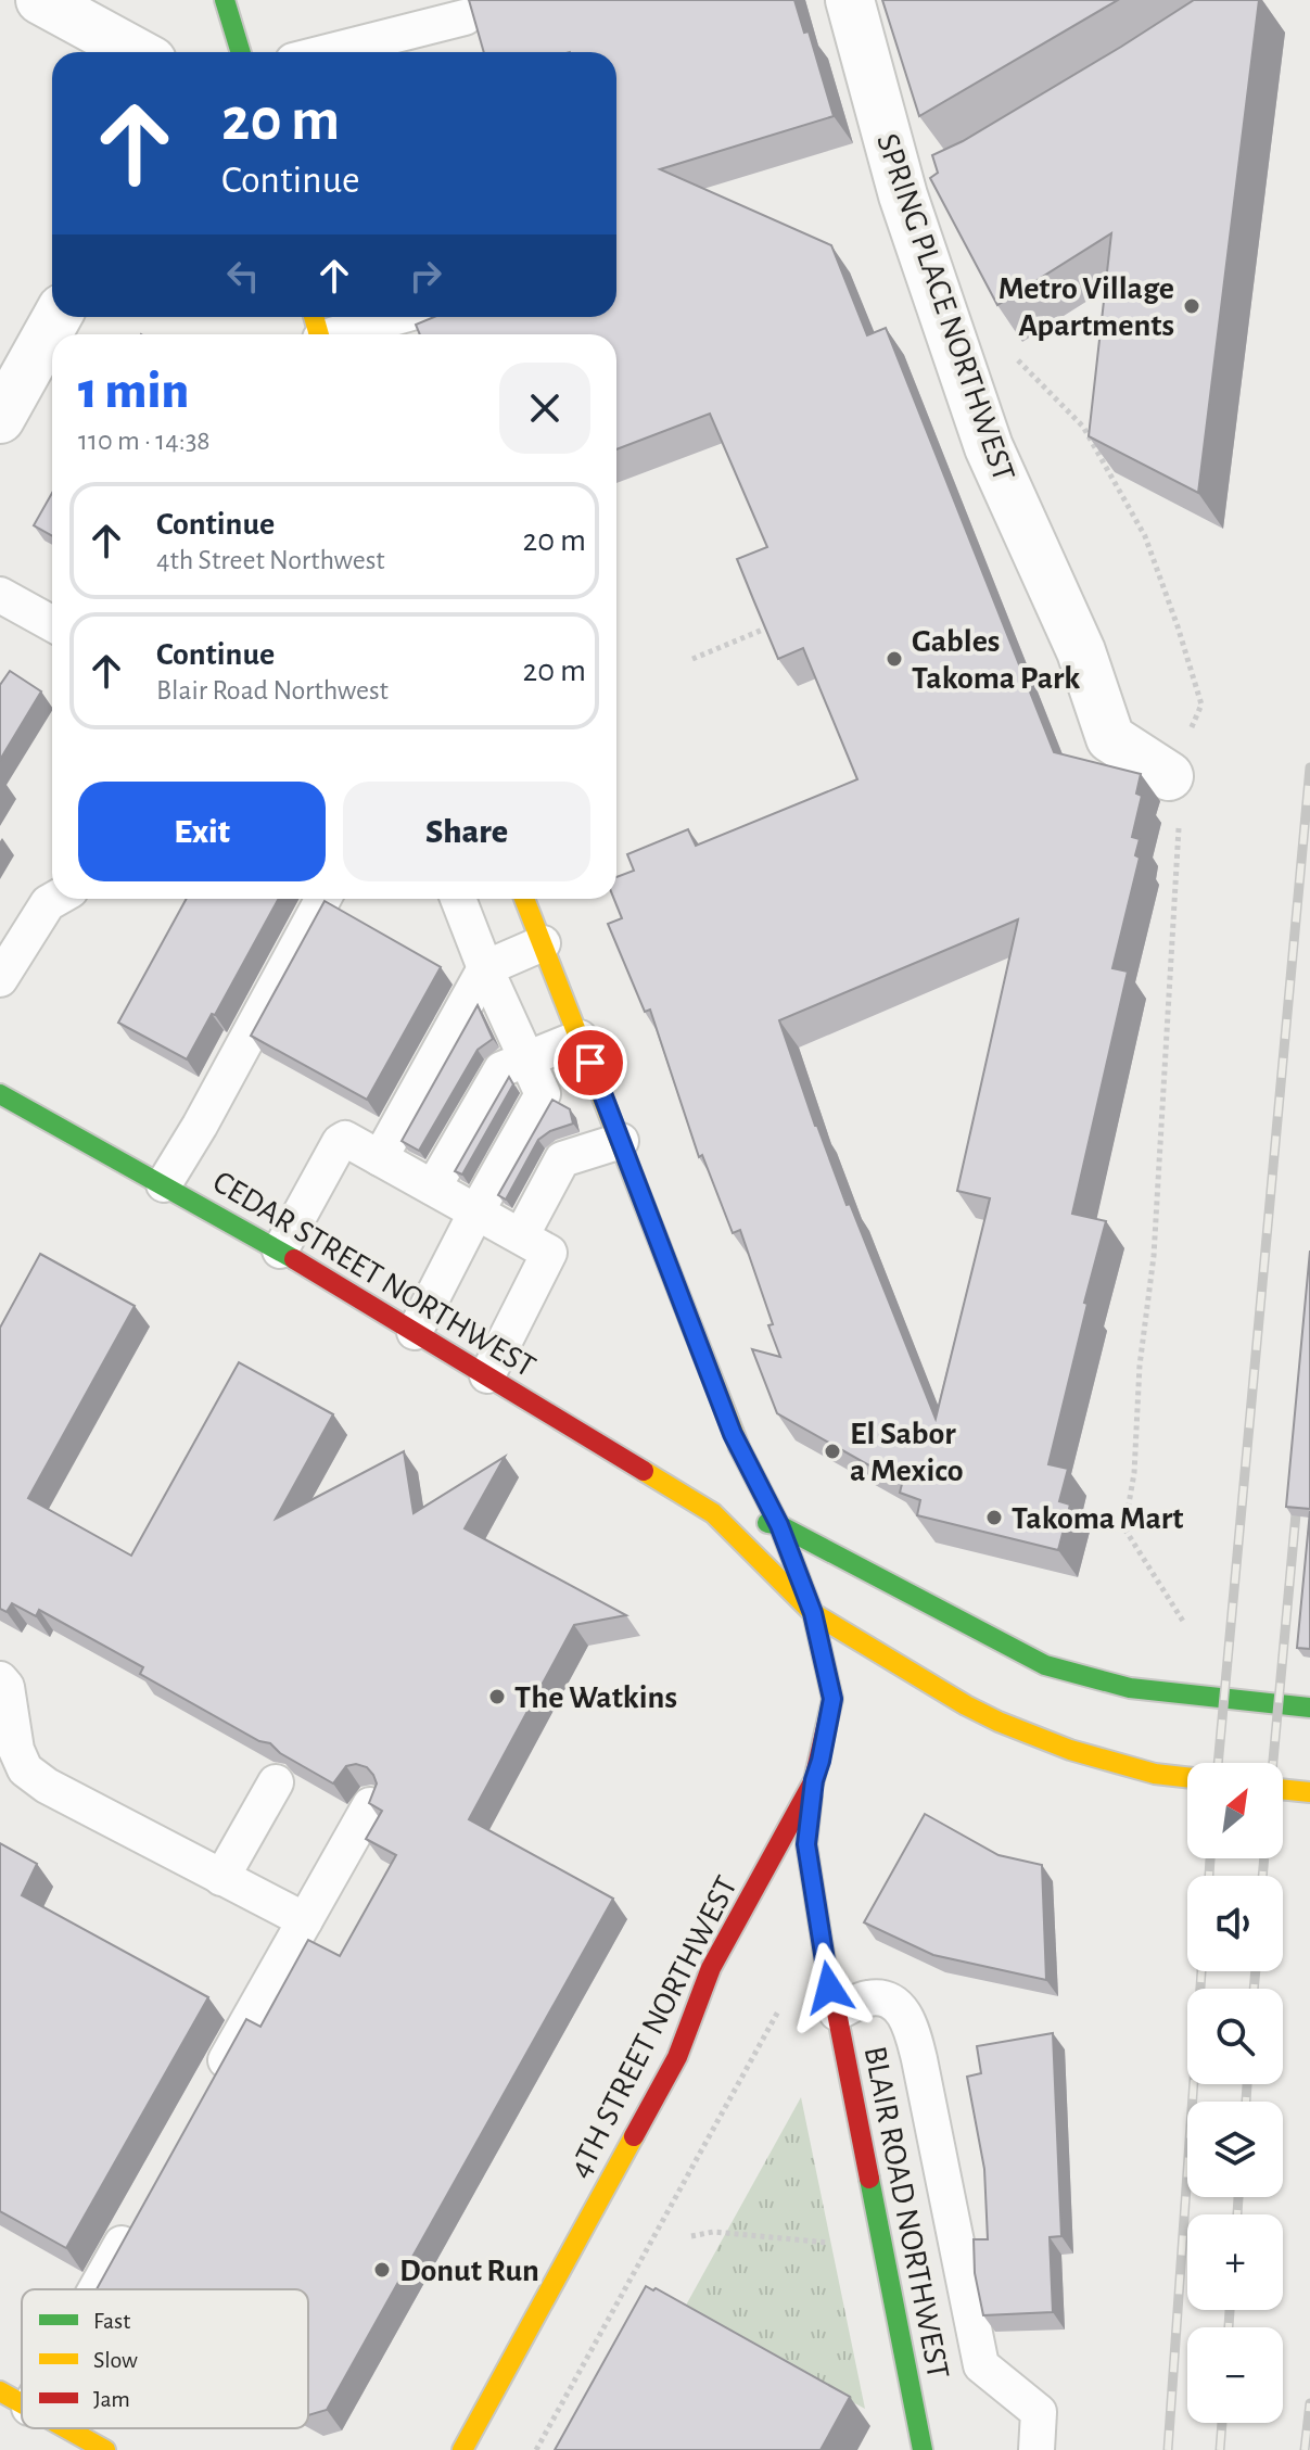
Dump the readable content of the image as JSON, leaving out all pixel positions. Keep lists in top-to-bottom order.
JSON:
{
  "streets": {
    "main road": ["CEDAR STREET NORTHWEST", "4TH STREET NORTHWEST", "BLAIR ROAD NORTHWEST"],
    "street": ["SPRING PLACE NORTHWEST"]
  },
  "crossings": [
    ["CEDAR STREET NORTHWEST", "4TH STREET NORTHWEST"],
    ["4TH STREET NORTHWEST", "BLAIR ROAD NORTHWEST"]
  ],
  "places": [
    "Metro Village Apartments",
    "Gables Takoma Park",
    "El Sabor a Mexico",
    "Takoma Mart",
    "The Watkins",
    "Donut Run"
  ],
  "legend": ["Fast", "Slow", "Jam"],
  "north": "top right",
  "page": {
    "turn": ["20 m", "Continue"],
    "heading": ["1 min", "110 m · 14:38"],
    "list": [
      {
        "name": "Continue",
        "note": "4th Street Northwest",
        "value": "20 m"
      },
      {
        "name": "Continue",
        "note": "Blair Road Northwest",
        "value": "20 m"
      }
    ],
    "buttons": ["Exit", "Share"],
    "map_buttons": ["+", "−"]
  }
}
